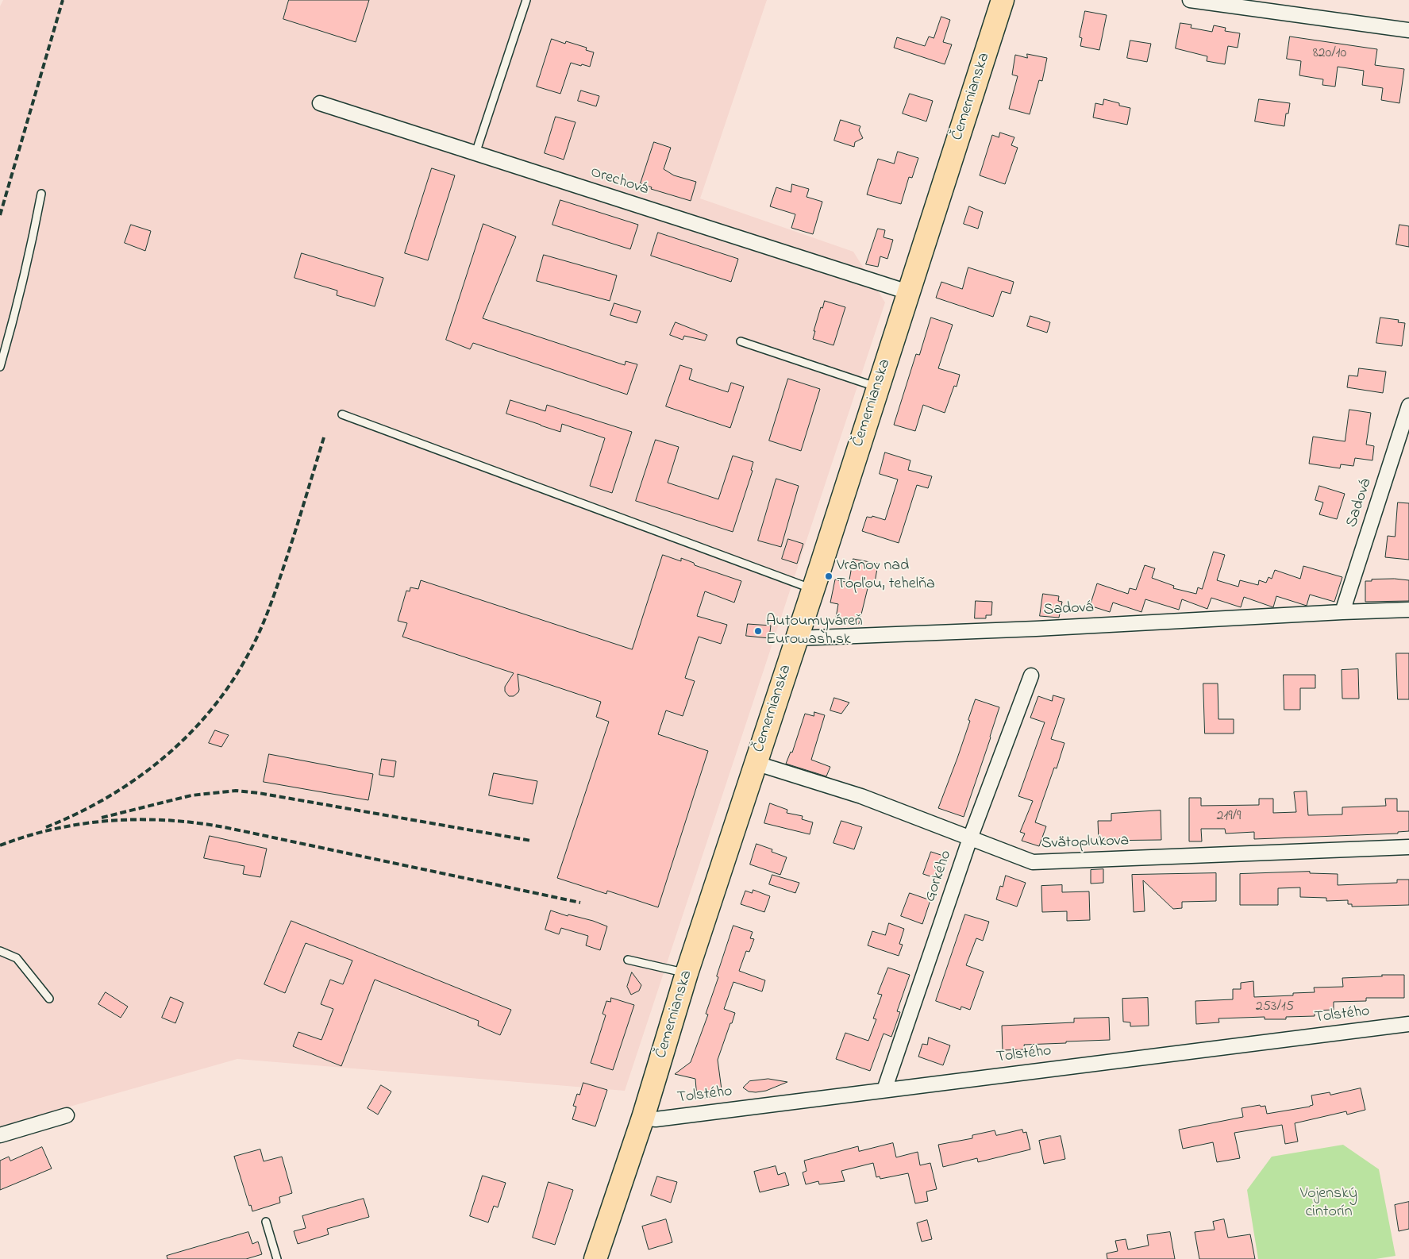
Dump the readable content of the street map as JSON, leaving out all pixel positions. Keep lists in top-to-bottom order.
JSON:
{
  "streets": {
    "main road": ["Čemernianska"],
    "street": [
      "Orechová",
      "Sadová",
      "Svätoplukova",
      "Gorkého",
      "Tolstého"
    ]
  },
  "crossings": [
    ["Čemernianska", "Orechová"],
    ["Čemernianska", "Sadová"],
    ["Čemernianska", "Svätoplukova"],
    ["Čemernianska", "Tolstého"],
    ["Svätoplukova", "Gorkého"],
    ["Gorkého", "Tolstého"]
  ],
  "parks": ["Vojenský cintorín"],
  "places": ["Vranov nad Topľou, tehelňa", "Autoumyváreň Eurowash.sk"],
  "house_numbers": ["820/10", "219/9", "253/15"]
}
